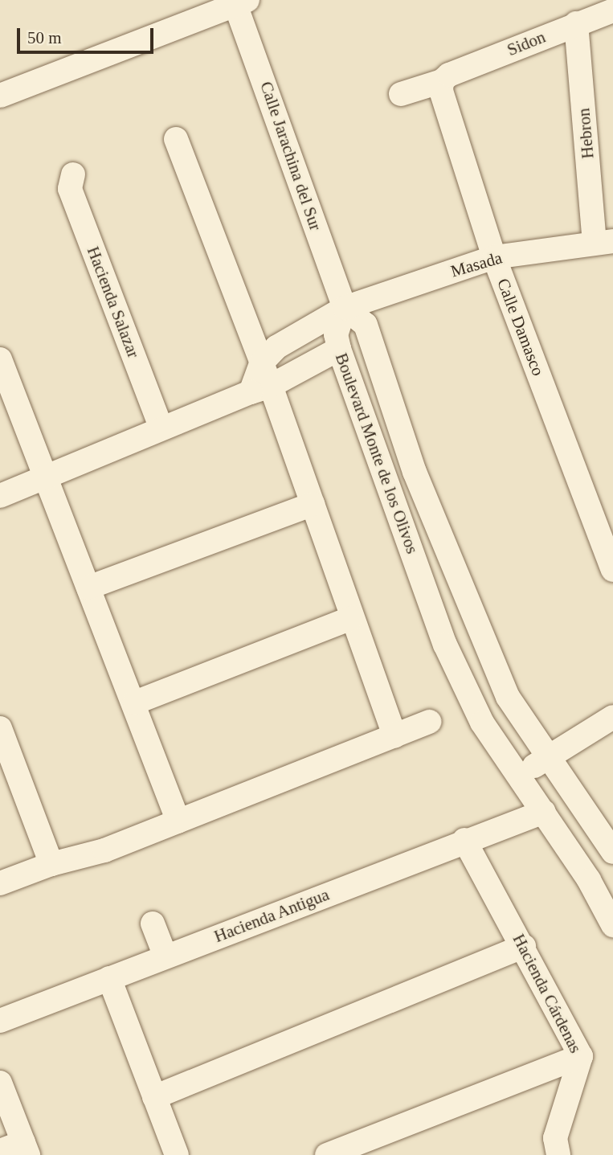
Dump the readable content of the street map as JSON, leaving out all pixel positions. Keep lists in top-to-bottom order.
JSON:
{
  "streets": {
    "street": [
      "Sidon",
      "Hebron",
      "Calle Jarachina del Sur",
      "Masada",
      "Hacienda Salazar",
      "Calle Damasco",
      "Boulevard Monte de los Olivos",
      "Hacienda Antigua",
      "Hacienda Cárdenas"
    ]
  },
  "crossings": [
    ["Sidon", "Hebron"],
    ["Sidon", "Calle Damasco"],
    ["Hebron", "Masada"],
    ["Calle Jarachina del Sur", "Masada"],
    ["Calle Jarachina del Sur", "Boulevard Monte de los Olivos"],
    ["Masada", "Calle Damasco"],
    ["Masada", "Boulevard Monte de los Olivos"],
    ["Boulevard Monte de los Olivos", "Hacienda Antigua"],
    ["Hacienda Antigua", "Hacienda Cárdenas"]
  ],
  "scale_bar": "50 m"
}
